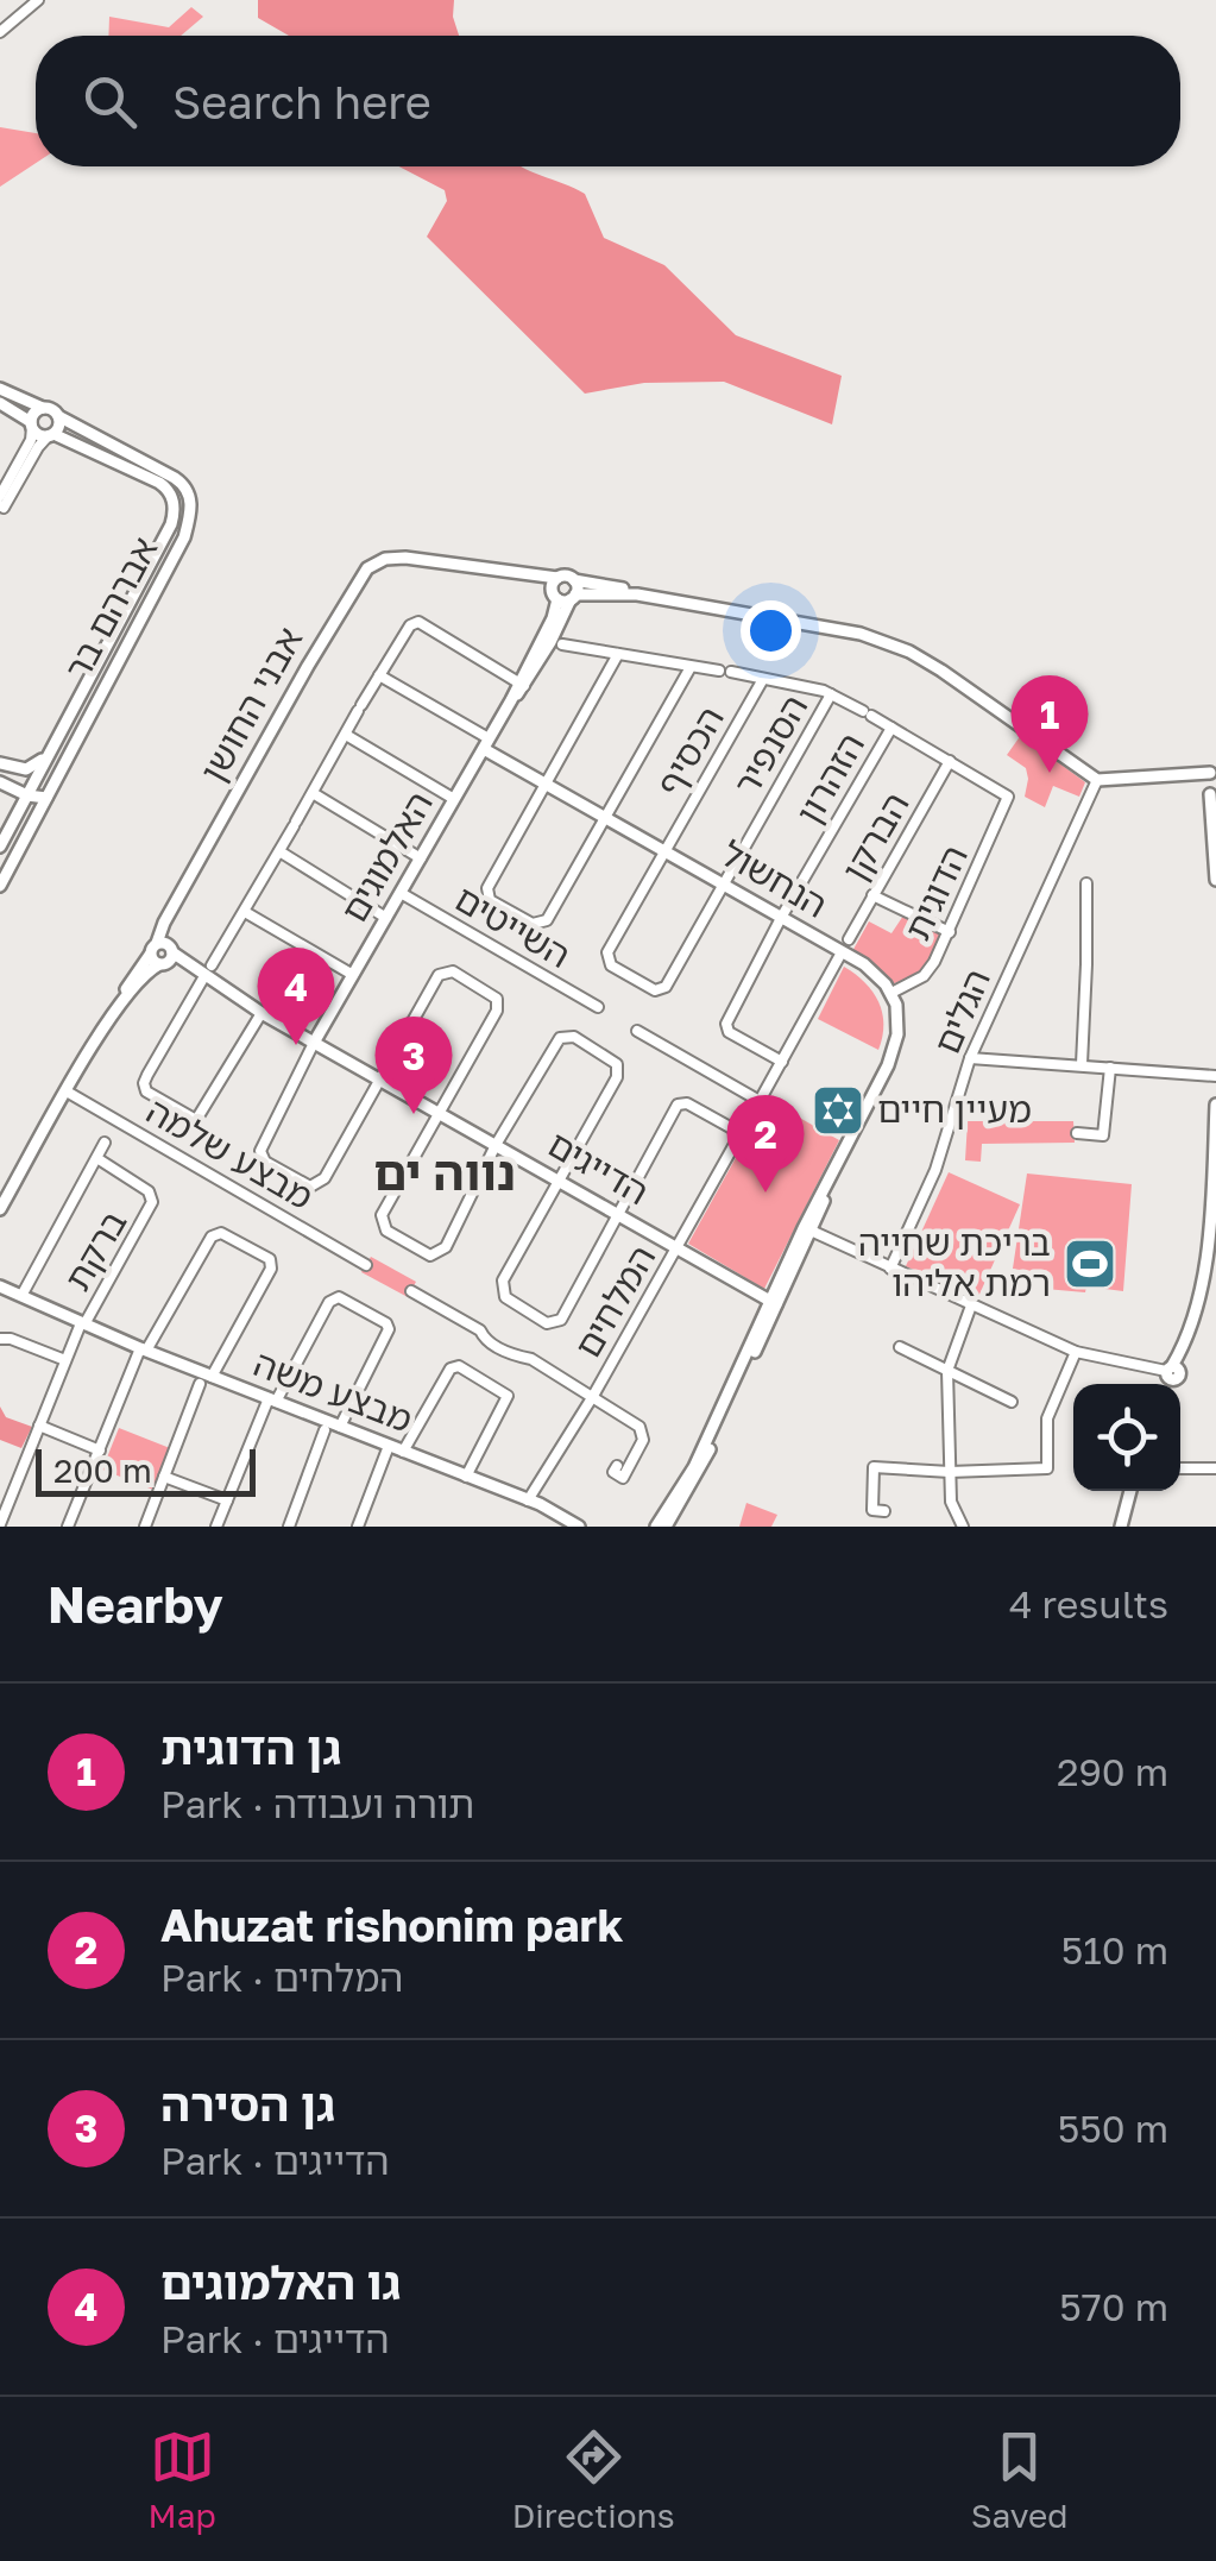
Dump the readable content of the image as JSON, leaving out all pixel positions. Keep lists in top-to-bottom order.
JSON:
{
  "streets": {
    "street": [
      "אברהם בר",
      "אבני החושן",
      "הסנפיר",
      "הכסיף",
      "הזהרון",
      "הברקן",
      "האלמוגים",
      "הנחשול",
      "הדוגית",
      "השייטים",
      "הגלים",
      "מבצע שלמה",
      "הדייגים",
      "ברקת",
      "המלחים",
      "מבצע משה"
    ]
  },
  "crossings": [
    ["אבני החושן", "האלמוגים"],
    ["אבני החושן", "מבצע שלמה"],
    ["אבני החושן", "הדייגים"],
    ["הסנפיר", "הכסיף"],
    ["הסנפיר", "הנחשול"],
    ["הכסיף", "הנחשול"],
    ["הזהרון", "הנחשול"],
    ["הברקן", "הדוגית"],
    ["האלמוגים", "הנחשול"],
    ["האלמוגים", "השייטים"],
    ["האלמוגים", "הדייגים"],
    ["הנחשול", "הדוגית"],
    ["הדייגים", "המלחים"],
    ["ברקת", "מבצע משה"],
    ["המלחים", "מבצע משה"]
  ],
  "districts": ["נווה ים"],
  "places": {
    "synagogue": ["מעיין חיים"],
    "sports": ["בריכת שחייה רמת אליהו"]
  },
  "scale_bar": "200 m",
  "page": {
    "search": "Search here",
    "pins": [
      "1",
      "4",
      "3",
      "2"
    ],
    "scale": "200 m",
    "heading": ["Nearby", "4 results"],
    "list": [
      {
        "mark": "1",
        "name": "גן הדוגית",
        "note": "Park · תורה ועבודה",
        "value": "290 m"
      },
      {
        "mark": "2",
        "name": "Ahuzat rishonim park",
        "note": "Park · המלחים",
        "value": "510 m"
      },
      {
        "mark": "3",
        "name": "גן הסירה",
        "note": "Park · הדייגים",
        "value": "550 m"
      },
      {
        "mark": "4",
        "name": "גו האלמוגים",
        "note": "Park · הדייגים",
        "value": "570 m"
      }
    ],
    "nav": ["Map", "Directions", "Saved"]
  }
}
